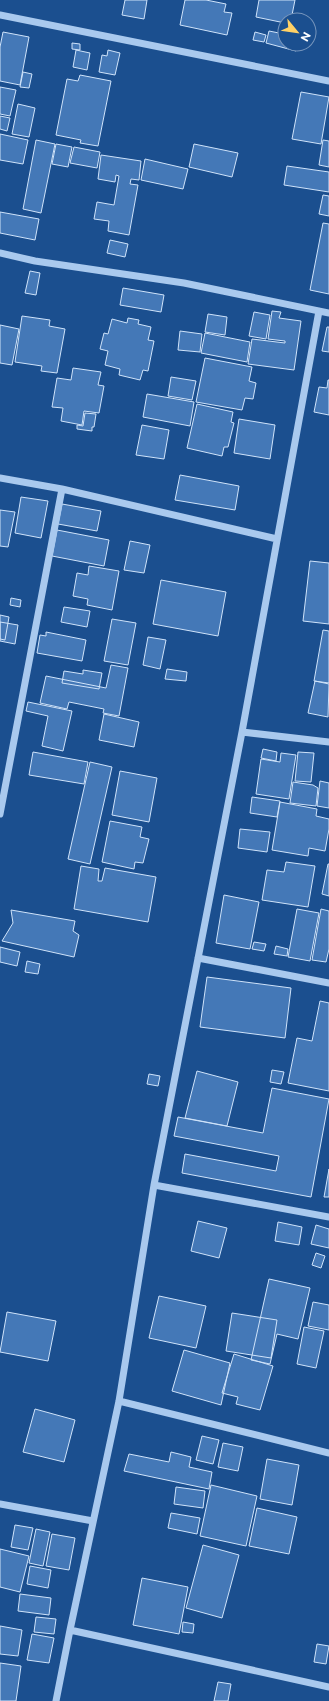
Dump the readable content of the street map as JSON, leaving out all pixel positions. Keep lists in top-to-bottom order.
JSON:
{
  "north": "bottom right"
}
